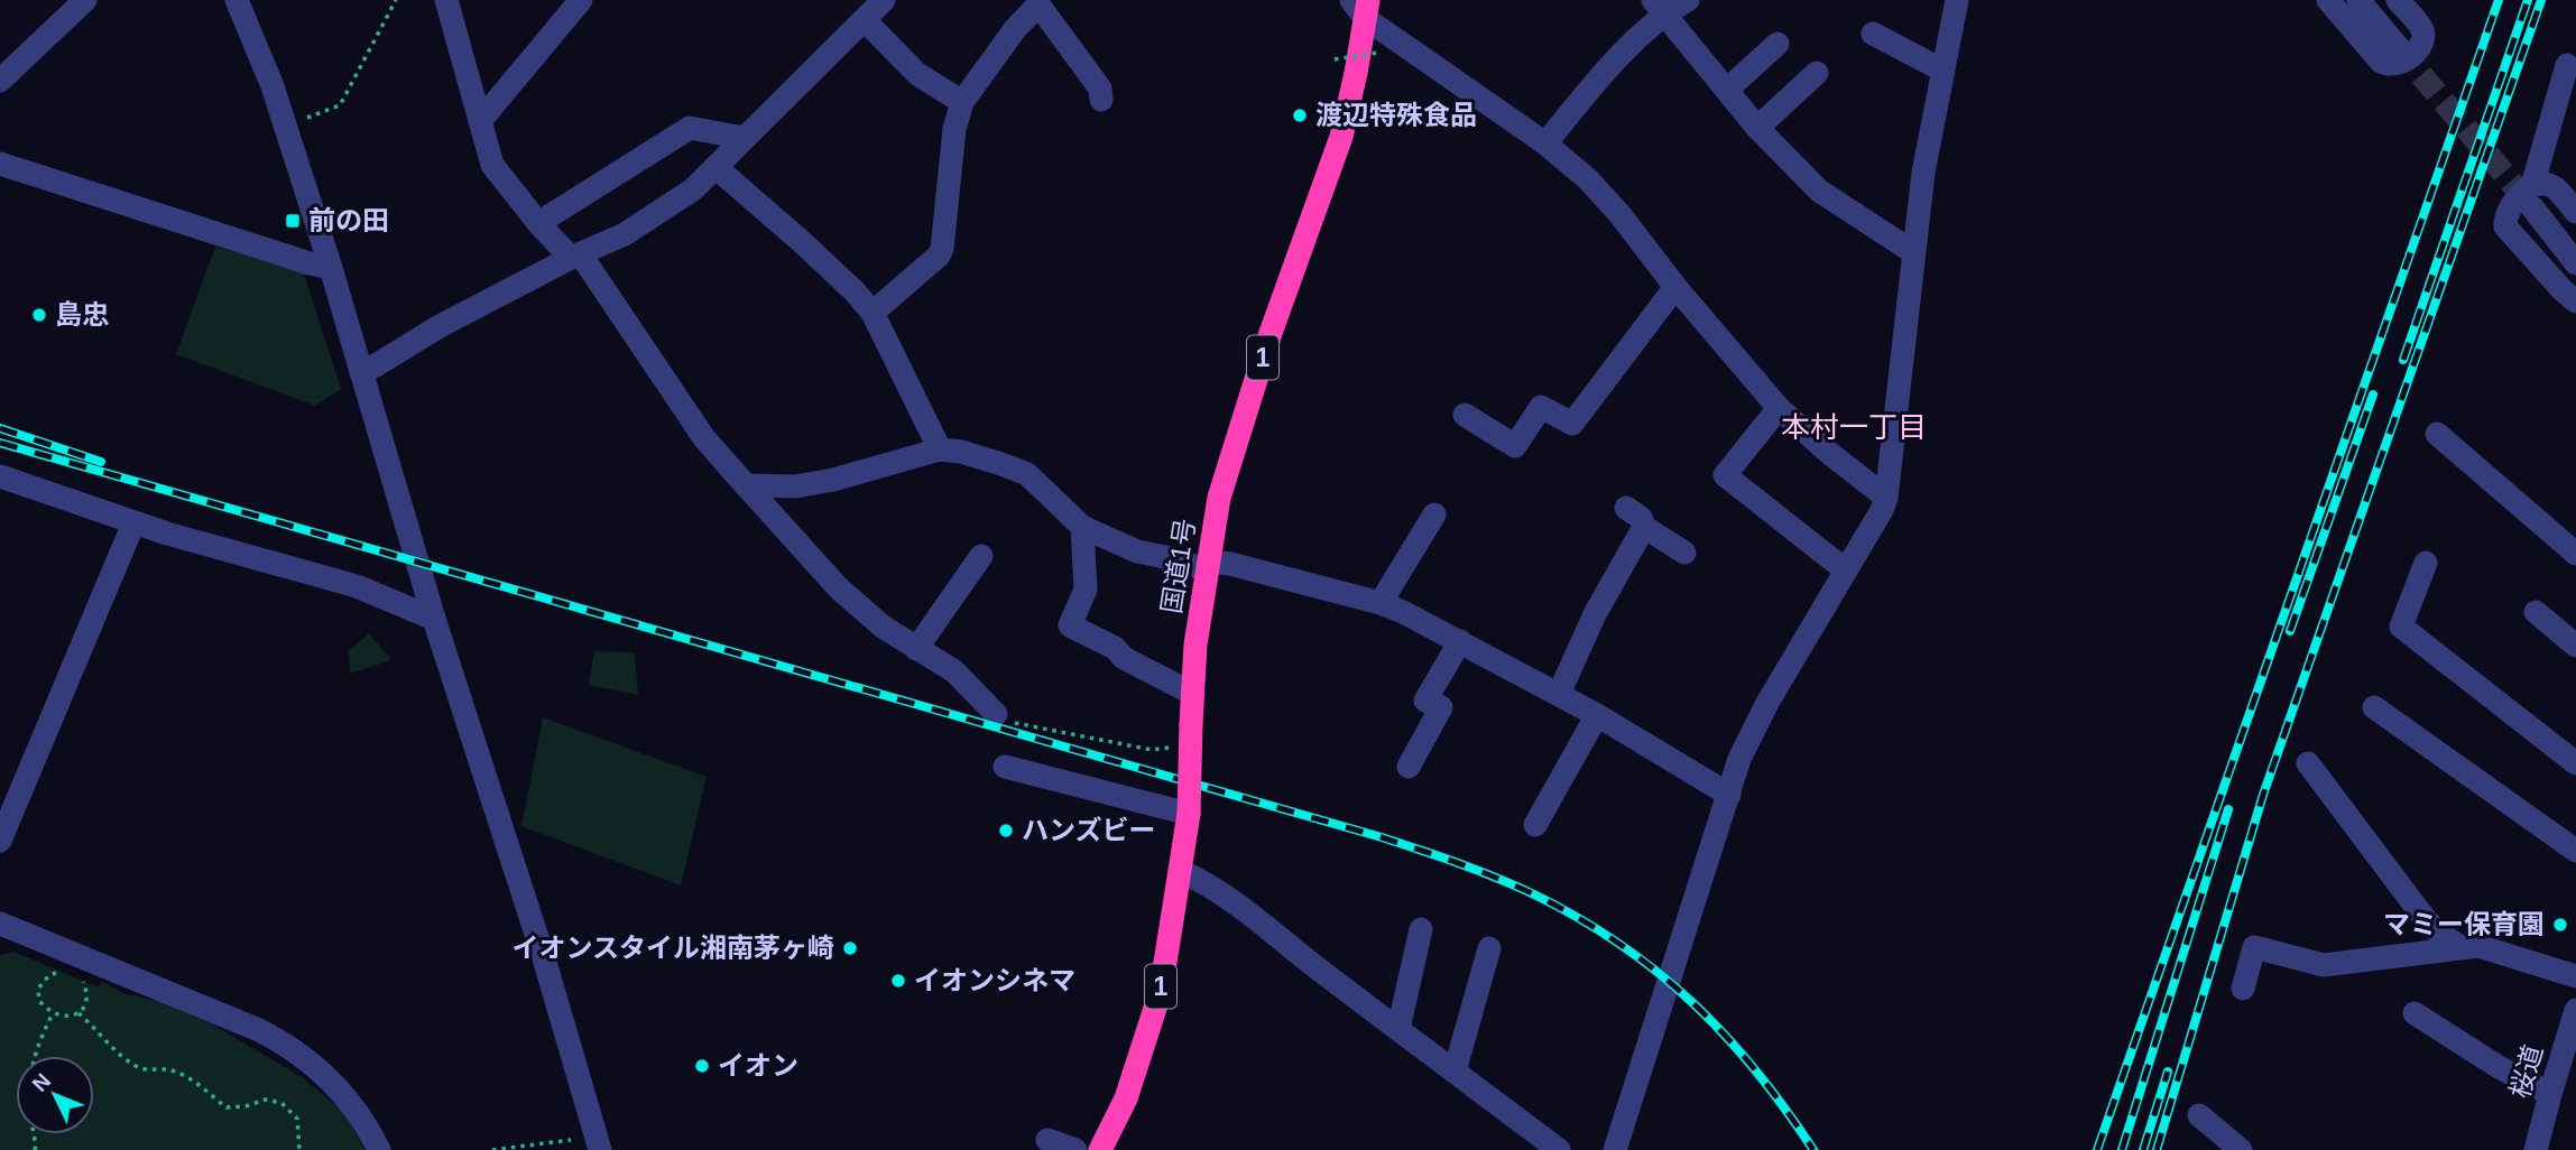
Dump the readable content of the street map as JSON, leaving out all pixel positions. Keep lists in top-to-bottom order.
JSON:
{
  "streets": {
    "highway": ["1", "国道1号"],
    "street": ["桜道"]
  },
  "districts": ["本村一丁目"],
  "places": {
    "other": [
      "渡辺特殊食品",
      "島忠",
      "ハンズビー",
      "マミー保育園",
      "イオンスタイル湘南茅ヶ崎",
      "イオンシネマ",
      "イオン"
    ],
    "transit": ["前の田"]
  },
  "north": "top left"
}
